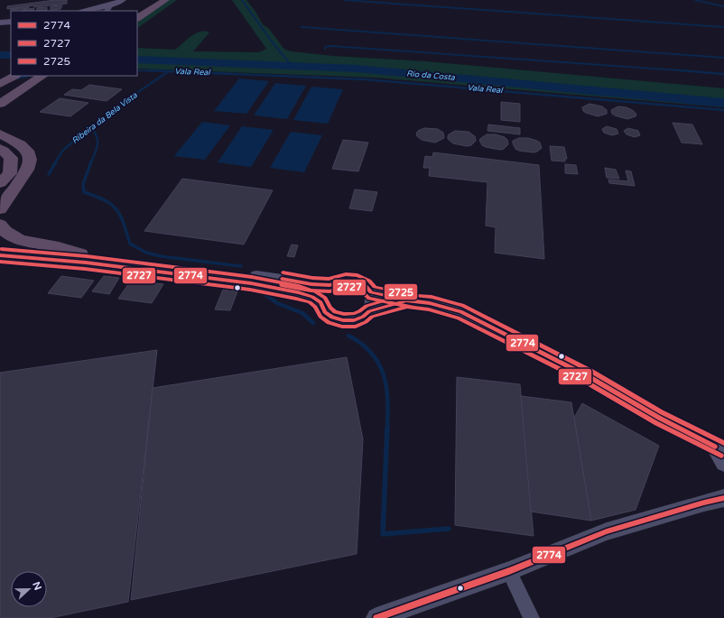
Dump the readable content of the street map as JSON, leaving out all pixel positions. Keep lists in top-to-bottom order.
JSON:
{
  "water": ["Vala Real", "Rio da Costa", "Ribeira da Bela Vista"],
  "lines": ["transit line 2725", "transit line 2774", "transit line 2727"],
  "legend": ["2774", "2727", "2725"],
  "north": "right"
}
